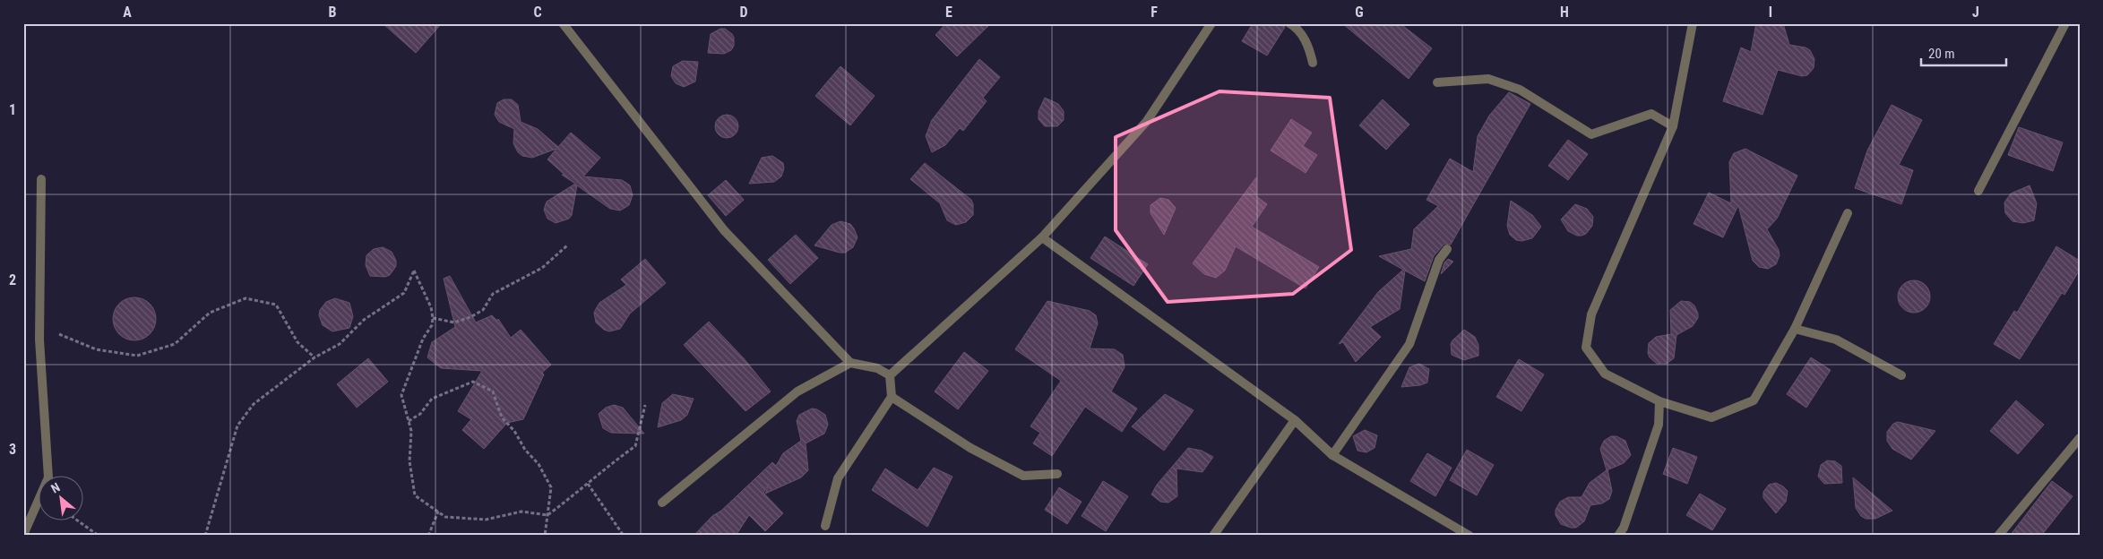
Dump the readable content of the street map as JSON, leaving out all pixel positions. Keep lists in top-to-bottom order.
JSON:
{
  "scale_bar": "20 m",
  "north": "top left",
  "grid": {
    "columns": [
      "A",
      "B",
      "C",
      "D",
      "E",
      "F",
      "G",
      "H",
      "I",
      "J"
    ],
    "rows": ["1", "2", "3"]
  }
}
